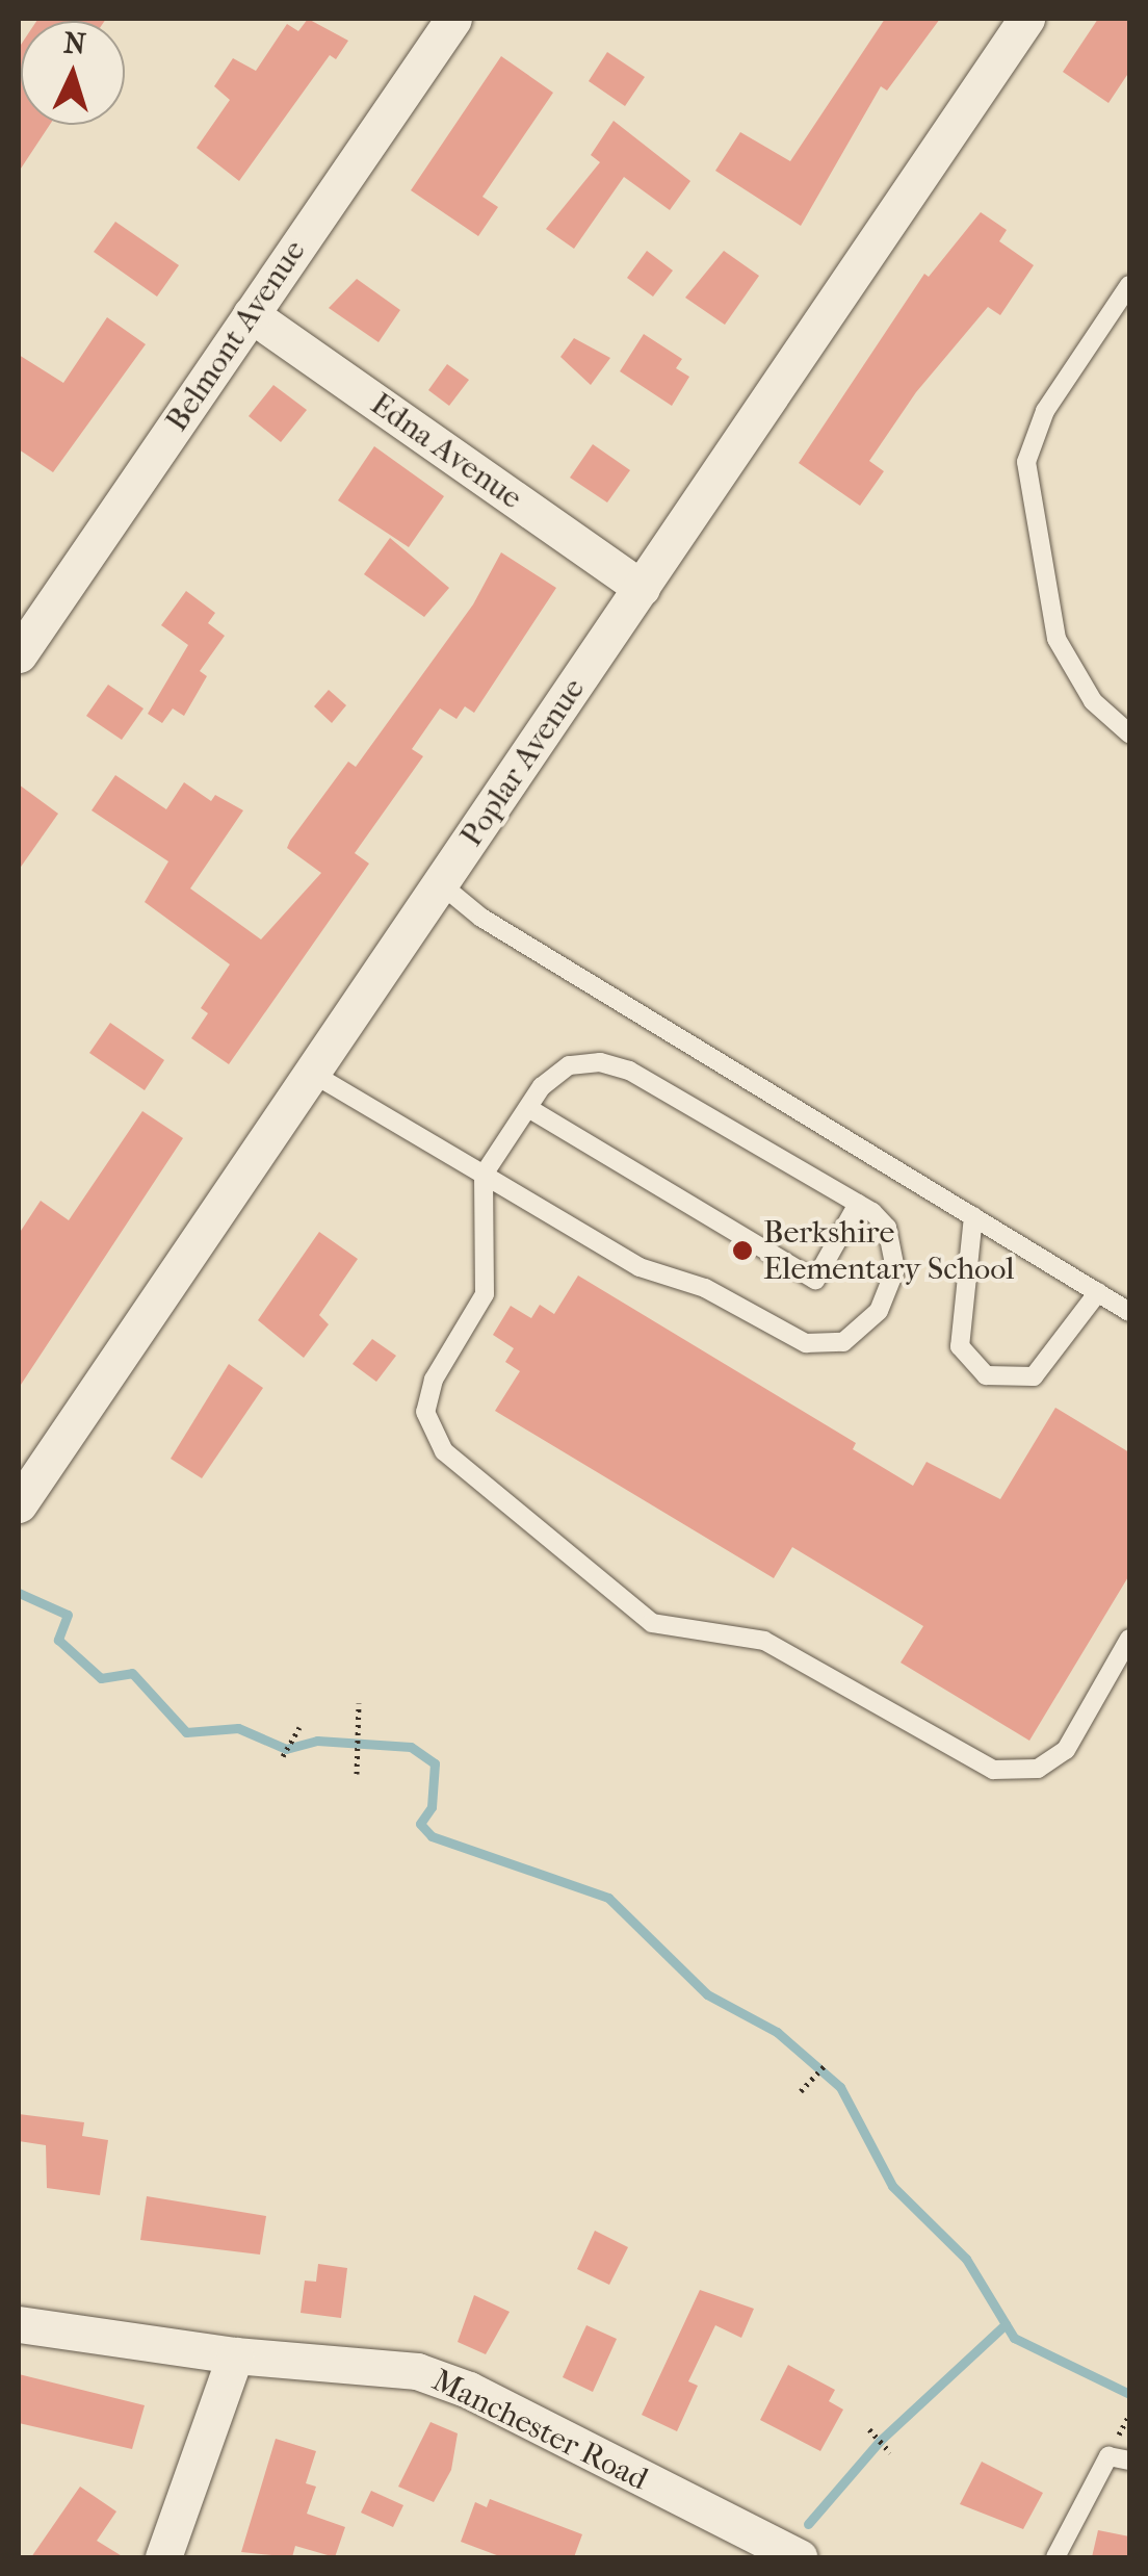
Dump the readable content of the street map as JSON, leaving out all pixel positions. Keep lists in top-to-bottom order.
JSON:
{
  "streets": {
    "street": [
      "Belmont Avenue",
      "Edna Avenue",
      "Poplar Avenue",
      "Manchester Road"
    ]
  },
  "crossings": [
    ["Belmont Avenue", "Edna Avenue"],
    ["Edna Avenue", "Poplar Avenue"]
  ],
  "places": ["Berkshire Elementary School"],
  "north": "top"
}
